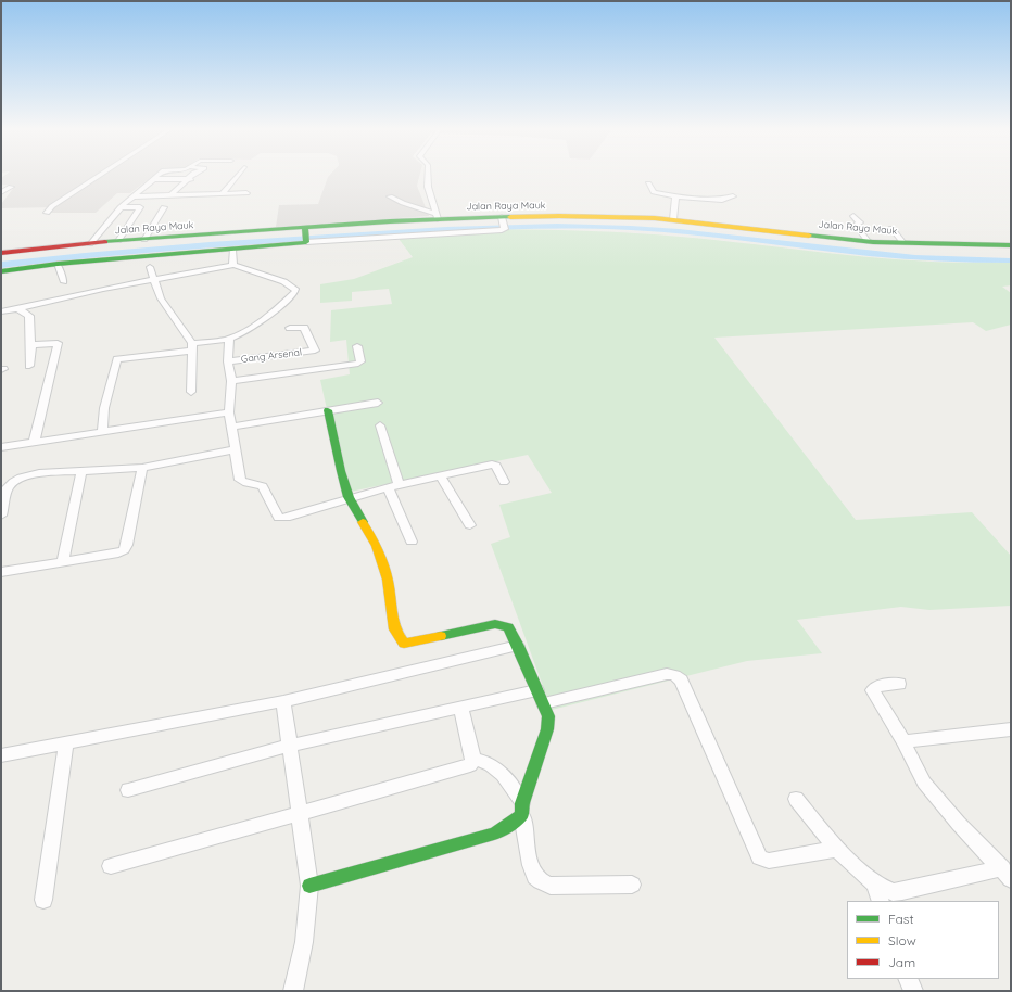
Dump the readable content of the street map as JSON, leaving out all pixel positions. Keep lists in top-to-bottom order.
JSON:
{
  "streets": {
    "main road": ["Jalan Raya Mauk"],
    "street": ["Gang Arsenal"]
  },
  "legend": ["Fast", "Slow", "Jam"]
}
